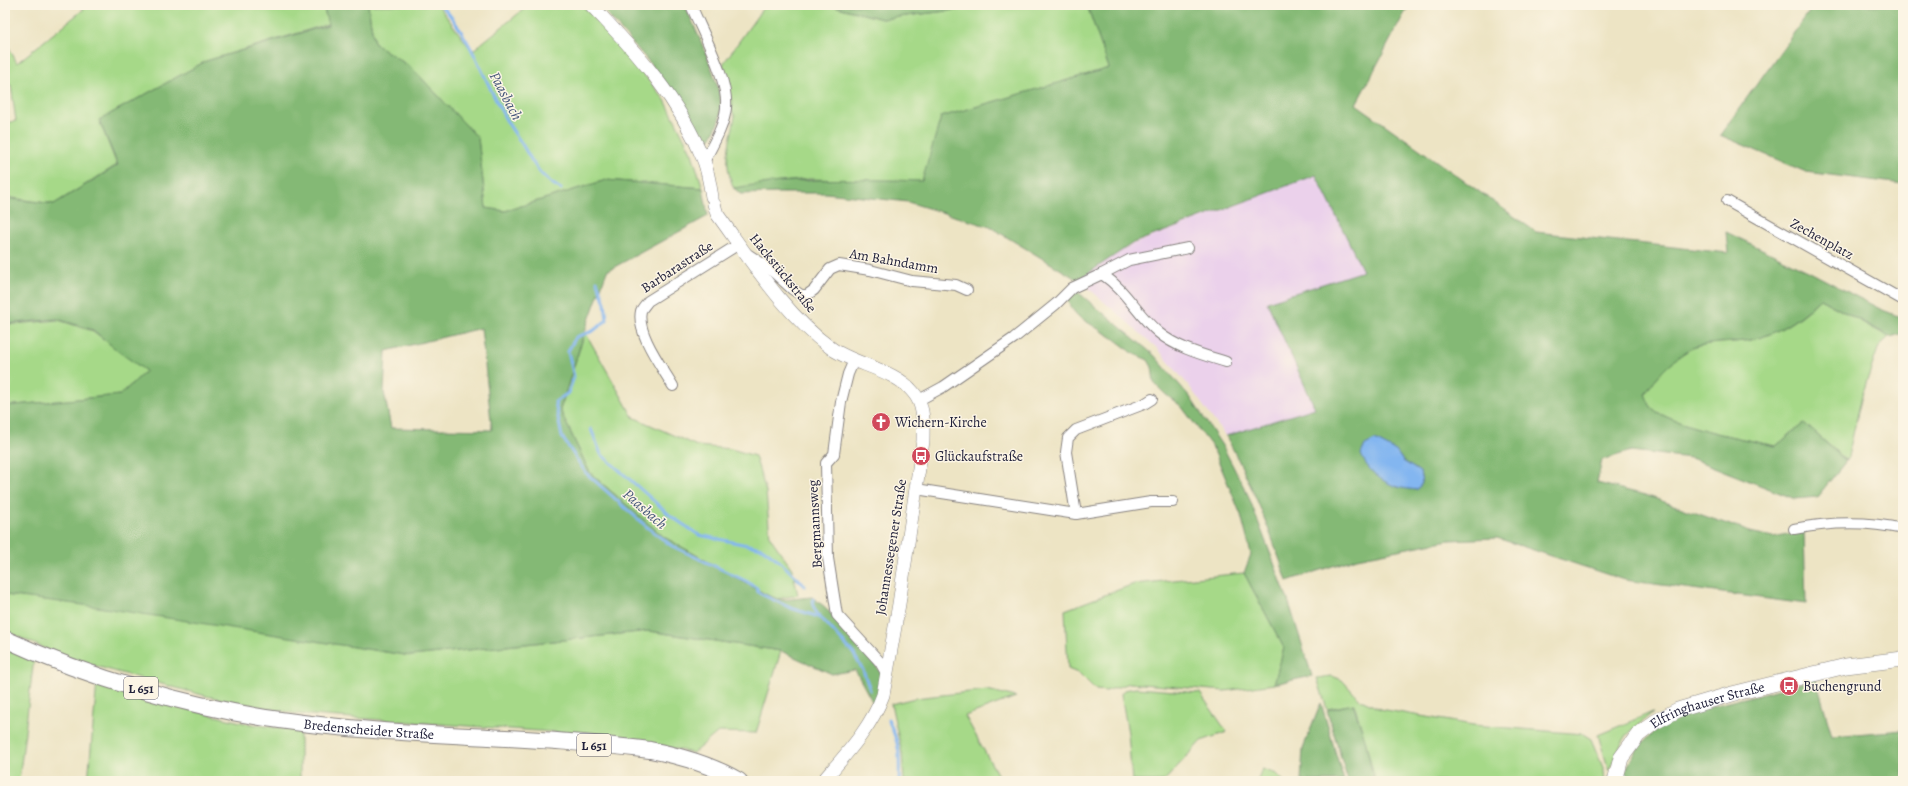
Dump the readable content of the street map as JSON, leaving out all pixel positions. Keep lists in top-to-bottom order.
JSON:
{
  "streets": {
    "main road": ["L 651", "Elfringhauser Straße", "Bredenscheider Straße"],
    "street": [
      "Zechenplatz",
      "Am Bahndamm",
      "Barbarastraße",
      "Hackstückstraße",
      "Bergmannsweg",
      "Johannessegener Straße"
    ]
  },
  "crossings": [
    ["Am Bahndamm", "Barbarastraße"],
    ["Am Bahndamm", "Hackstückstraße"],
    ["Barbarastraße", "Hackstückstraße"],
    ["Hackstückstraße", "Bergmannsweg"],
    ["Hackstückstraße", "Johannessegener Straße"],
    ["Bergmannsweg", "Johannessegener Straße"]
  ],
  "water": ["Paasbach"],
  "places": {
    "church": ["Wichern-Kirche"],
    "bus stop": ["Glückaufstraße", "Buchengrund"]
  }
}
